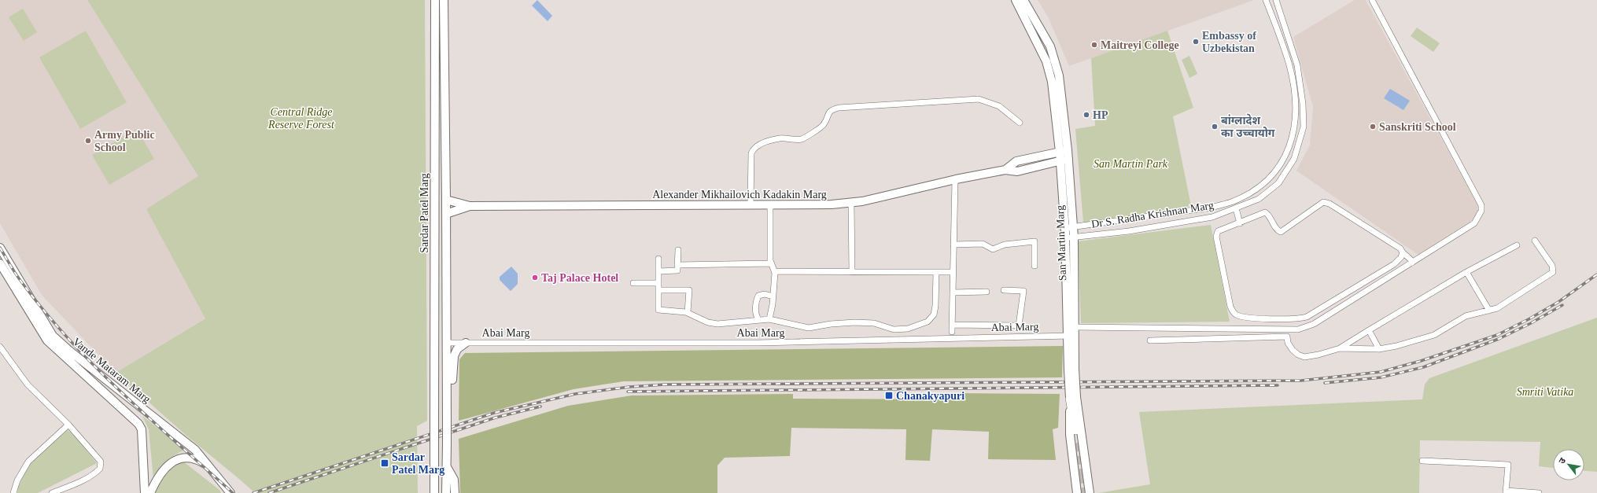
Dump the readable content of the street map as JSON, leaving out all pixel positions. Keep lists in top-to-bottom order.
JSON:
{
  "streets": {
    "main road": [
      "Alexander Mikhailovich Kadakin Marg",
      "Sardar Patel Marg",
      "San Martin Marg",
      "Vande Mataram Marg"
    ],
    "street": ["Dr S. Radha Krishnan Marg", "Abai Marg"]
  },
  "crossings": [
    ["Sardar Patel Marg", "Abai Marg"],
    ["Dr S. Radha Krishnan Marg", "San Martin Marg"],
    ["San Martin Marg", "Abai Marg"]
  ],
  "parks": ["Central Ridge Reserve Forest", "San Martin Park", "Smriti Vatika"],
  "places": {
    "other": [
      "Embassy of Uzbekistan",
      "Maitreyi College",
      "HP",
      "बांग्लादेश का उच्चायोग",
      "Sanskriti School",
      "Army Public School",
      "Taj Palace Hotel"
    ],
    "transit": ["Chanakyapuri", "Sardar Patel Marg"]
  },
  "north": "top left"
}
